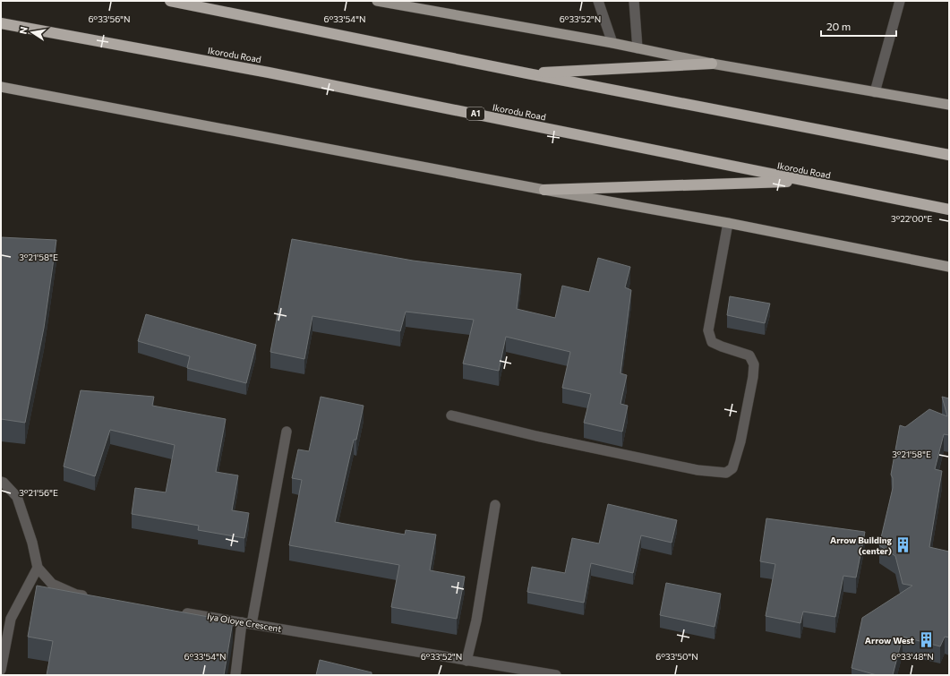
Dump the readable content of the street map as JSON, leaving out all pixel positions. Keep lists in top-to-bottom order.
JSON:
{
  "streets": {
    "highway": ["Ikorodu Road", "A1"],
    "street": ["Iya Oloye Crescent"]
  },
  "places": {
    "building": ["Arrow Building (center)", "Arrow West"]
  },
  "scale_bar": "20 m",
  "north": "left",
  "coordinates": [
    "6°33'56\"N",
    "6°33'54\"N",
    "6°33'52\"N",
    "3°22'00\"E",
    "3°21'58\"E",
    "3°21'56\"E",
    "6°33'50\"N",
    "6°33'48\"N"
  ]
}
